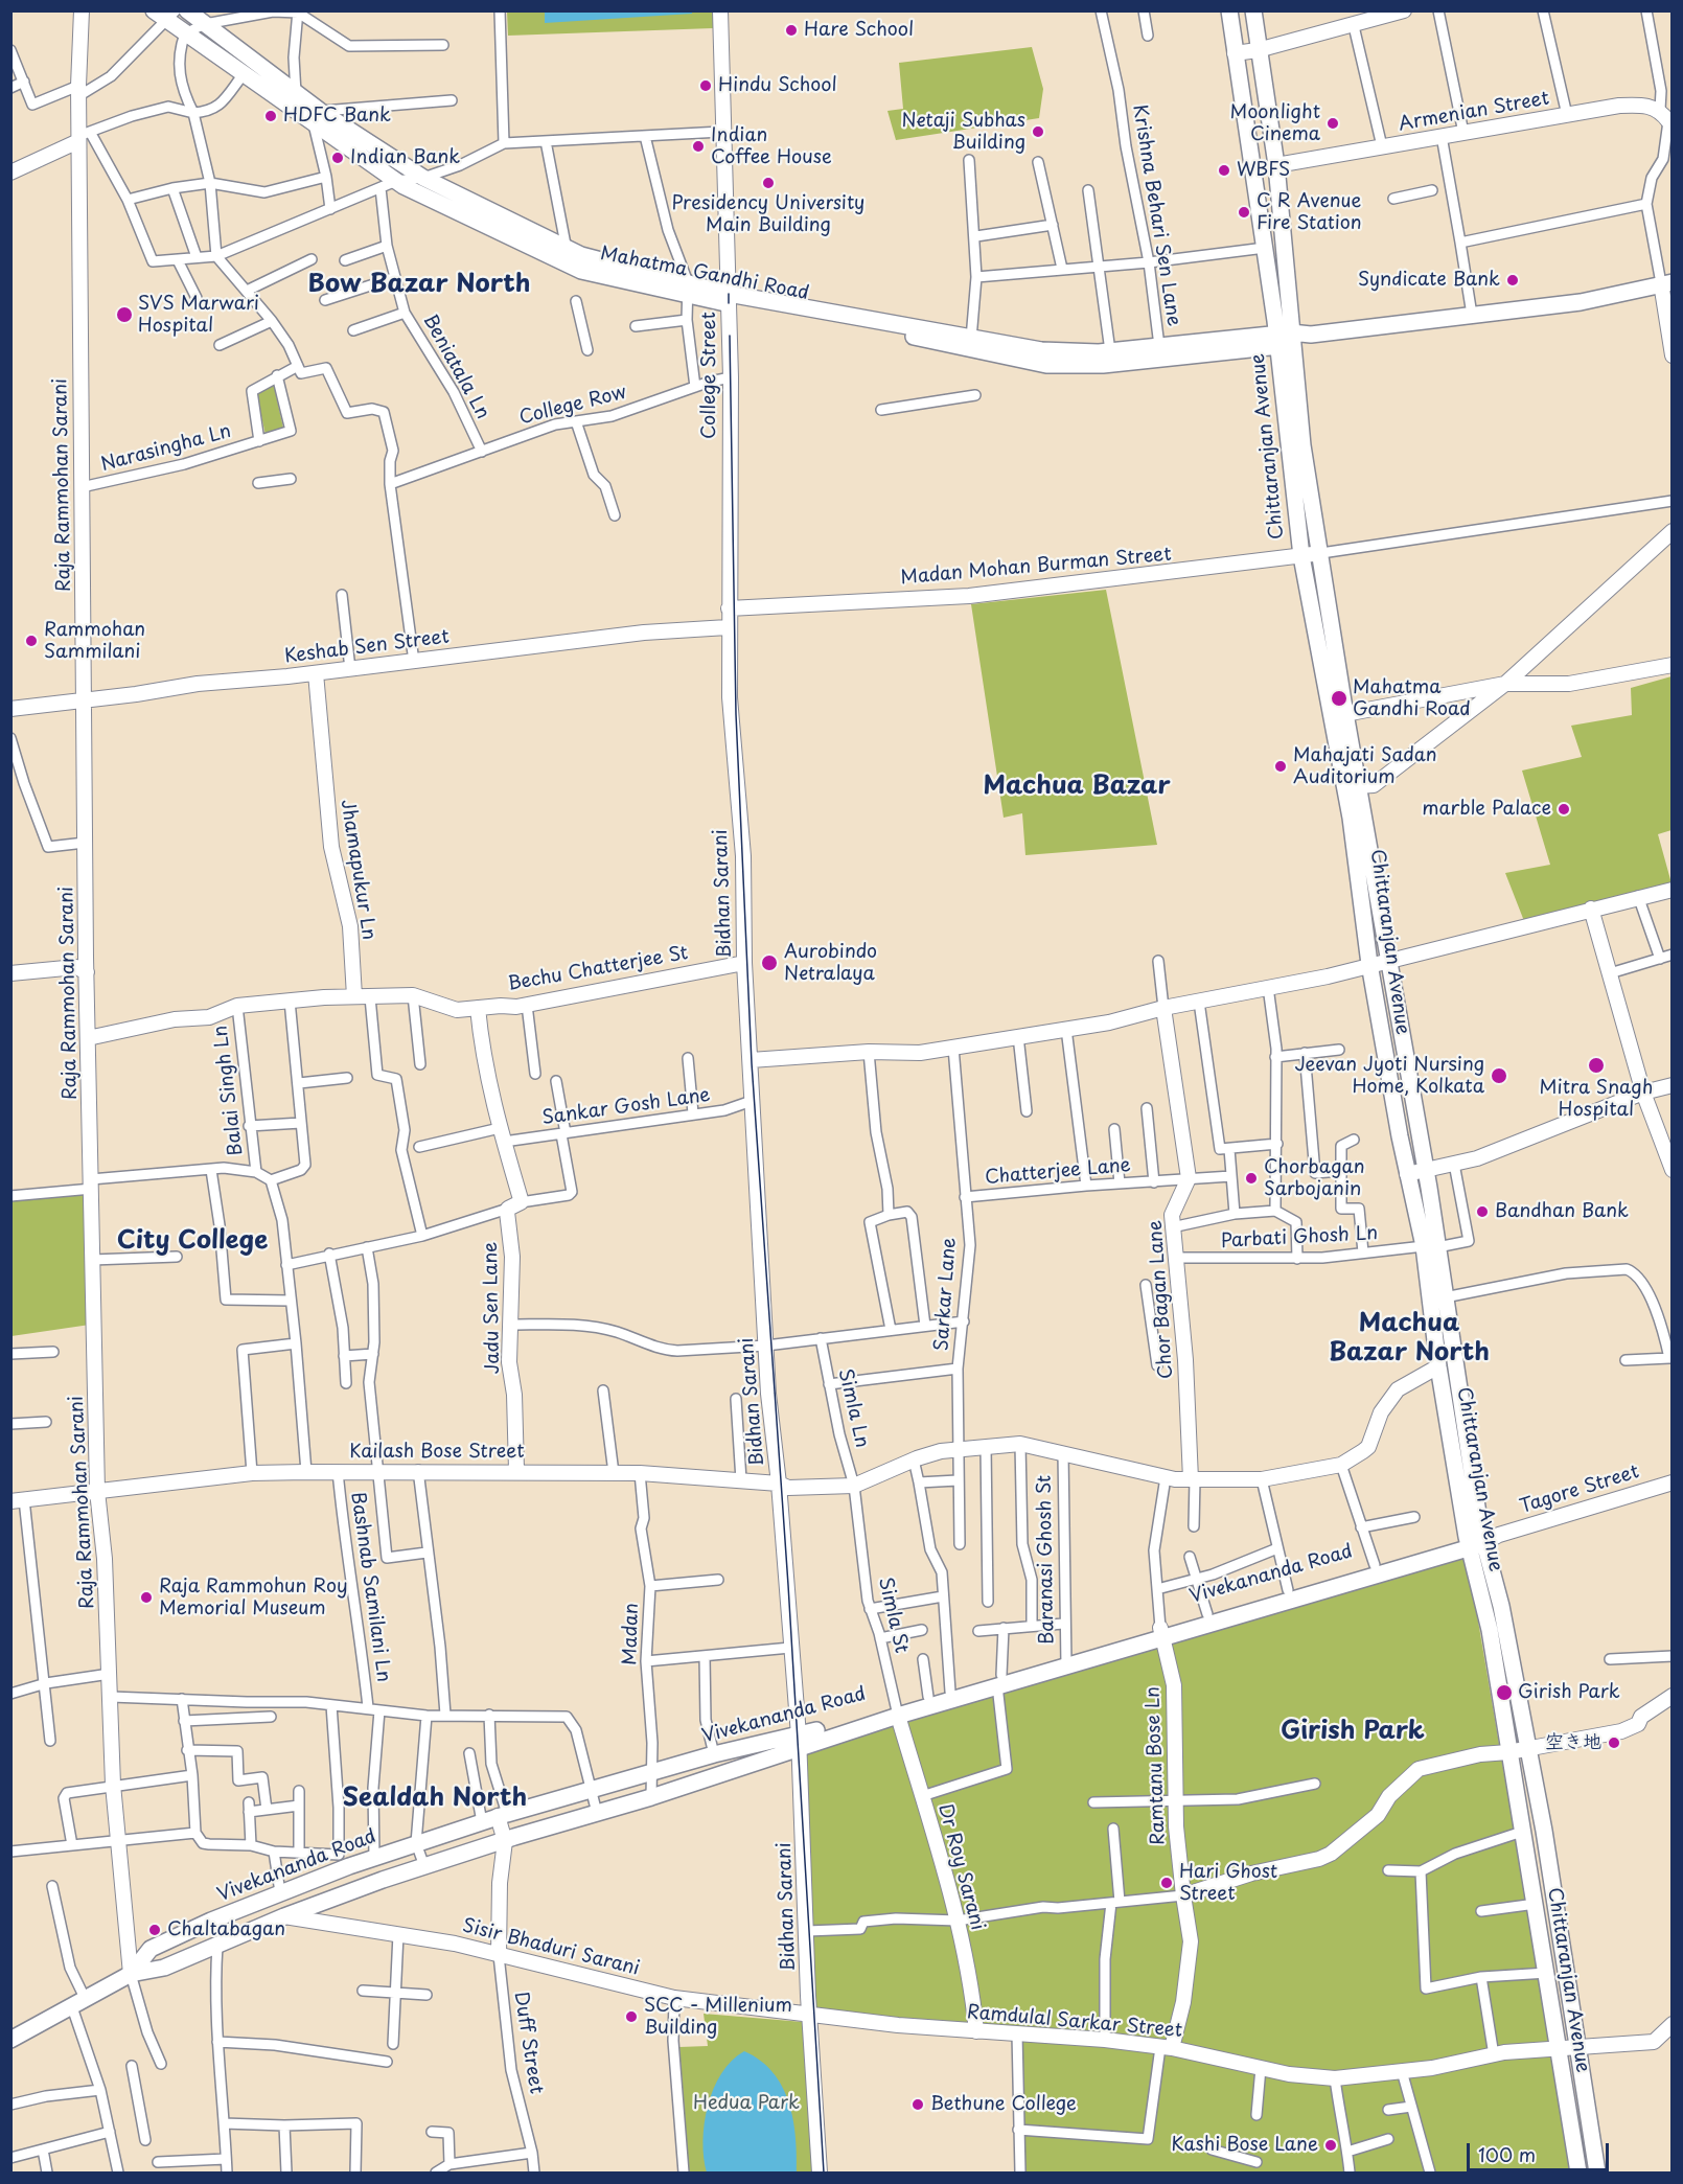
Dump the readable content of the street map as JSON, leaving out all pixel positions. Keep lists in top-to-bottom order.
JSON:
{
  "streets": {
    "main road": ["Mahatma Gandhi Road", "Chittaranjan Avenue", "Vivekananda Road"],
    "street": [
      "Armenian Street",
      "Krishna Behari Sen Lane",
      "Beniatala Ln",
      "College Street",
      "College Row",
      "Narasingha Ln",
      "Raja Rammohan Sarani",
      "Madan Mohan Burman Street",
      "Keshab Sen Street",
      "Jhamapukur Ln",
      "Bidhan Sarani",
      "Bechu Chatterjee St",
      "Balai Singh Ln",
      "Sankar Gosh Lane",
      "Chatterjee Lane",
      "Parbati Ghosh Ln",
      "Sarkar Lane",
      "Chor Bagan Lane",
      "Jadu Sen Lane",
      "Simla Ln",
      "Kailash Bose Street",
      "Tagore Street",
      "Baranasi Ghosh St",
      "Bashnab Samilani Ln",
      "Simla St",
      "Madan",
      "Ramtanu Bose Ln",
      "Dr Roy Sarani",
      "Sisir Bhaduri Sarani",
      "Ramdulal Sarkar Street",
      "Duff Street"
    ]
  },
  "crossings": [
    ["Krishna Behari Sen Lane", "Mahatma Gandhi Road"],
    ["Mahatma Gandhi Road", "Beniatala Ln"],
    ["Mahatma Gandhi Road", "College Street"],
    ["Mahatma Gandhi Road", "Chittaranjan Avenue"],
    ["Beniatala Ln", "College Row"],
    ["College Street", "College Row"],
    ["College Street", "Madan Mohan Burman Street"],
    ["College Street", "Keshab Sen Street"],
    ["College Street", "Bidhan Sarani"],
    ["Chittaranjan Avenue", "Madan Mohan Burman Street"],
    ["Chittaranjan Avenue", "Parbati Ghosh Ln"],
    ["Chittaranjan Avenue", "Tagore Street"],
    ["Chittaranjan Avenue", "Vivekananda Road"],
    ["Chittaranjan Avenue", "Ramdulal Sarkar Street"],
    ["Narasingha Ln", "Raja Rammohan Sarani"],
    ["Raja Rammohan Sarani", "Keshab Sen Street"],
    ["Raja Rammohan Sarani", "Bechu Chatterjee St"],
    ["Raja Rammohan Sarani", "Kailash Bose Street"],
    ["Raja Rammohan Sarani", "Vivekananda Road"],
    ["Keshab Sen Street", "Jhamapukur Ln"],
    ["Keshab Sen Street", "Bidhan Sarani"],
    ["Jhamapukur Ln", "Bechu Chatterjee St"],
    ["Bidhan Sarani", "Bechu Chatterjee St"],
    ["Bidhan Sarani", "Sankar Gosh Lane"],
    ["Bidhan Sarani", "Kailash Bose Street"],
    ["Bidhan Sarani", "Vivekananda Road"],
    ["Bidhan Sarani", "Sisir Bhaduri Sarani"],
    ["Bidhan Sarani", "Ramdulal Sarkar Street"],
    ["Bechu Chatterjee St", "Balai Singh Ln"],
    ["Bechu Chatterjee St", "Jadu Sen Lane"],
    ["Sankar Gosh Lane", "Jadu Sen Lane"],
    ["Chatterjee Lane", "Sarkar Lane"],
    ["Chatterjee Lane", "Chor Bagan Lane"],
    ["Parbati Ghosh Ln", "Chor Bagan Lane"],
    ["Jadu Sen Lane", "Kailash Bose Street"],
    ["Simla Ln", "Kailash Bose Street"],
    ["Simla Ln", "Simla St"],
    ["Kailash Bose Street", "Bashnab Samilani Ln"],
    ["Kailash Bose Street", "Simla St"],
    ["Kailash Bose Street", "Madan"],
    ["Tagore Street", "Vivekananda Road"],
    ["Baranasi Ghosh St", "Vivekananda Road"],
    ["Vivekananda Road", "Bashnab Samilani Ln"],
    ["Vivekananda Road", "Simla St"],
    ["Vivekananda Road", "Madan"],
    ["Vivekananda Road", "Ramtanu Bose Ln"],
    ["Vivekananda Road", "Dr Roy Sarani"],
    ["Vivekananda Road", "Sisir Bhaduri Sarani"],
    ["Simla St", "Dr Roy Sarani"],
    ["Ramtanu Bose Ln", "Ramdulal Sarkar Street"],
    ["Dr Roy Sarani", "Ramdulal Sarkar Street"],
    ["Sisir Bhaduri Sarani", "Ramdulal Sarkar Street"],
    ["Sisir Bhaduri Sarani", "Duff Street"]
  ],
  "districts": [
    "Bow Bazar North",
    "Machua Bazar",
    "City College",
    "Machua Bazar North",
    "Girish Park",
    "Sealdah North"
  ],
  "parks": ["Hedua Park"],
  "places": [
    "Hare School",
    "Hindu School",
    "HDFC Bank",
    "Moonlight Cinema",
    "Netaji Subhas Building",
    "Indian Coffee House",
    "Indian Bank",
    "WBFS",
    "Presidency University Main Building",
    "C R Avenue Fire Station",
    "Syndicate Bank",
    "SVS Marwari Hospital",
    "Rammohan Sammilani",
    "Mahatma Gandhi Road",
    "Mahajati Sadan Auditorium",
    "marble Palace",
    "Aurobindo Netralaya",
    "Mitra Snagh Hospital",
    "Jeevan Jyoti Nursing Home, Kolkata",
    "Chorbagan Sarbojanin",
    "Bandhan Bank",
    "Raja Rammohun Roy Memorial Museum",
    "Girish Park",
    "空き地",
    "Hari Ghost Street",
    "Chaltabagan",
    "SCC - Millenium Building",
    "Bethune College",
    "Kashi Bose Lane"
  ],
  "scale_bar": "100 m"
}
